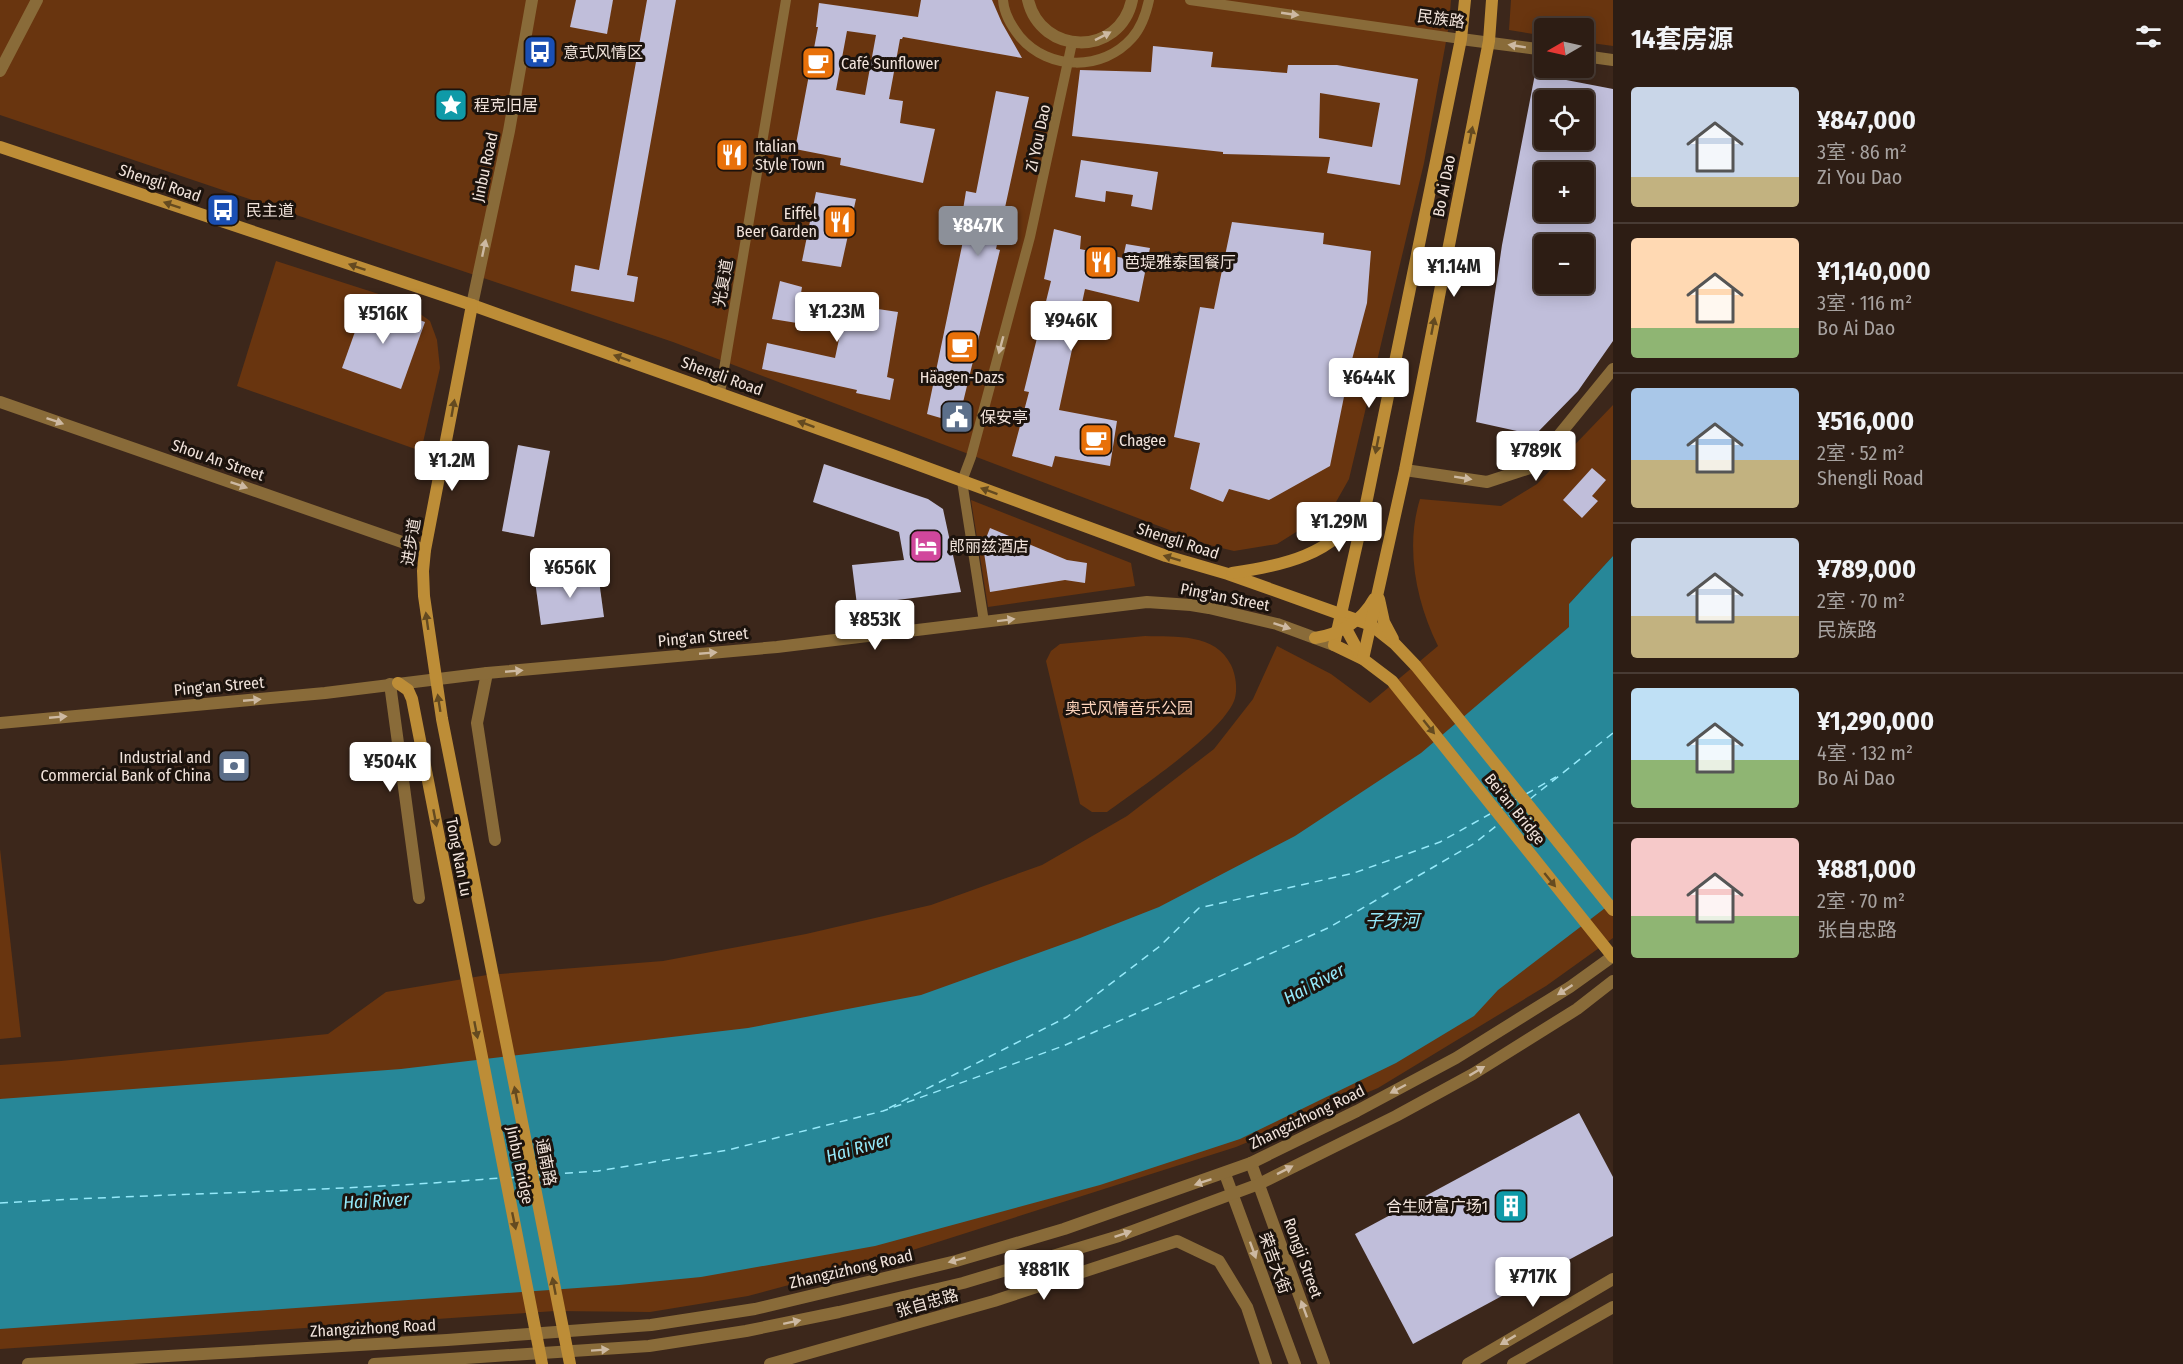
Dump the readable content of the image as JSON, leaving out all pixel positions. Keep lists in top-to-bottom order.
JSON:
{
  "streets": {
    "main road": [
      "Shengli Road",
      "Bo Ai Dao",
      "进步道",
      "Ping'an Street",
      "Bei'an Bridge",
      "Tong Nan Lu",
      "通南路",
      "Jinbu Bridge"
    ],
    "street": [
      "民族路",
      "Zi You Dao",
      "Jinbu Road",
      "光复道",
      "Shou An Street",
      "Zhangzizhong Road",
      "Rongji Street",
      "荣吉大街",
      "张自忠路"
    ]
  },
  "crossings": [
    ["民族路", "Bo Ai Dao"],
    ["Zi You Dao", "Shengli Road"],
    ["Jinbu Road", "Shengli Road"],
    ["Jinbu Road", "进步道"],
    ["Shengli Road", "Bo Ai Dao"],
    ["Shengli Road", "光复道"],
    ["Shengli Road", "进步道"],
    ["Shengli Road", "Bei'an Bridge"],
    ["Bo Ai Dao", "Ping'an Street"],
    ["Shou An Street", "进步道"],
    ["进步道", "Ping'an Street"],
    ["进步道", "Tong Nan Lu"],
    ["Ping'an Street", "Bei'an Bridge"],
    ["Ping'an Street", "Tong Nan Lu"],
    ["Bei'an Bridge", "Zhangzizhong Road"],
    ["Tong Nan Lu", "通南路"],
    ["Tong Nan Lu", "Jinbu Bridge"],
    ["Zhangzizhong Road", "Rongji Street"],
    ["Zhangzizhong Road", "荣吉大街"]
  ],
  "one_way": [
    "Zi You Dao",
    "Jinbu Road",
    "Shengli Road",
    "Shou An Street",
    "进步道",
    "Ping'an Street",
    "通南路",
    "Jinbu Bridge",
    "Rongji Street",
    "荣吉大街"
  ],
  "water": ["子牙河", "Hai River"],
  "parks": ["奥式风情音乐公园"],
  "places": {
    "bus stop": ["意式风情区", "民主道"],
    "cafe": ["Café Sunflower", "Häagen-Dazs", "Chagee"],
    "place": ["程克旧居"],
    "restaurant": ["Italian Style Town", "Eiffel Beer Garden", "芭堤雅泰国餐厅"],
    "public building": ["保安亭"],
    "hotel": ["郎丽兹酒店"],
    "bank": ["Industrial and Commercial Bank of China"],
    "building": ["合生财富广场1"]
  },
  "north": "left",
  "page": {
    "heading": "14套房源",
    "map_buttons": ["+", "−"],
    "list": [
      {
        "name": "¥847,000",
        "note": "3室 · 86 m² · Zi You Dao"
      },
      {
        "name": "¥1,140,000",
        "note": "3室 · 116 m² · Bo Ai Dao"
      },
      {
        "name": "¥516,000",
        "note": "2室 · 52 m² · Shengli Road"
      },
      {
        "name": "¥789,000",
        "note": "2室 · 70 m² · 民族路"
      },
      {
        "name": "¥1,290,000",
        "note": "4室 · 132 m² · Bo Ai Dao"
      },
      {
        "name": "¥881,000",
        "note": "2室 · 70 m² · 张自忠路"
      }
    ],
    "price": [
      "¥847K",
      "¥1.14M",
      "¥1.23M",
      "¥516K",
      "¥946K",
      "¥644K",
      "¥789K",
      "¥1.2M",
      "¥1.29M",
      "¥656K",
      "¥853K",
      "¥504K",
      "¥881K",
      "¥717K"
    ]
  }
}
